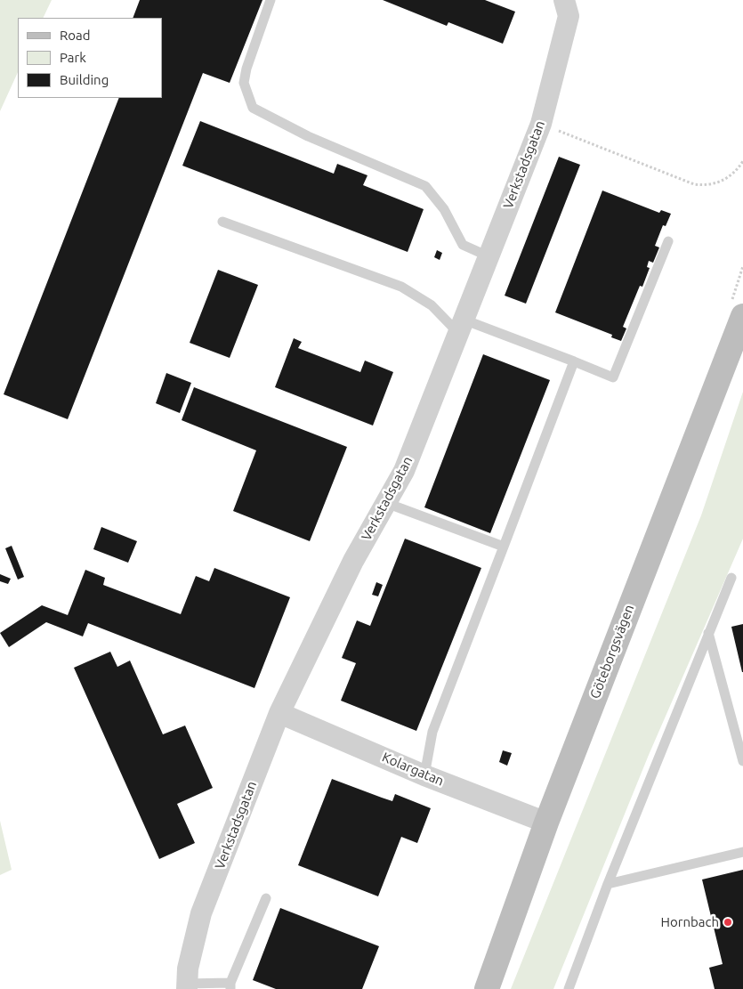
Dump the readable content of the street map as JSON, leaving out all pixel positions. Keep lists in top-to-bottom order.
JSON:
{
  "streets": {
    "street": ["Verkstadsgatan", "Göteborgsvägen", "Kolargatan"]
  },
  "crossings": [
    ["Verkstadsgatan", "Kolargatan"],
    ["Göteborgsvägen", "Kolargatan"]
  ],
  "places": ["Hornbach"],
  "legend": ["Road", "Park", "Building"]
}
